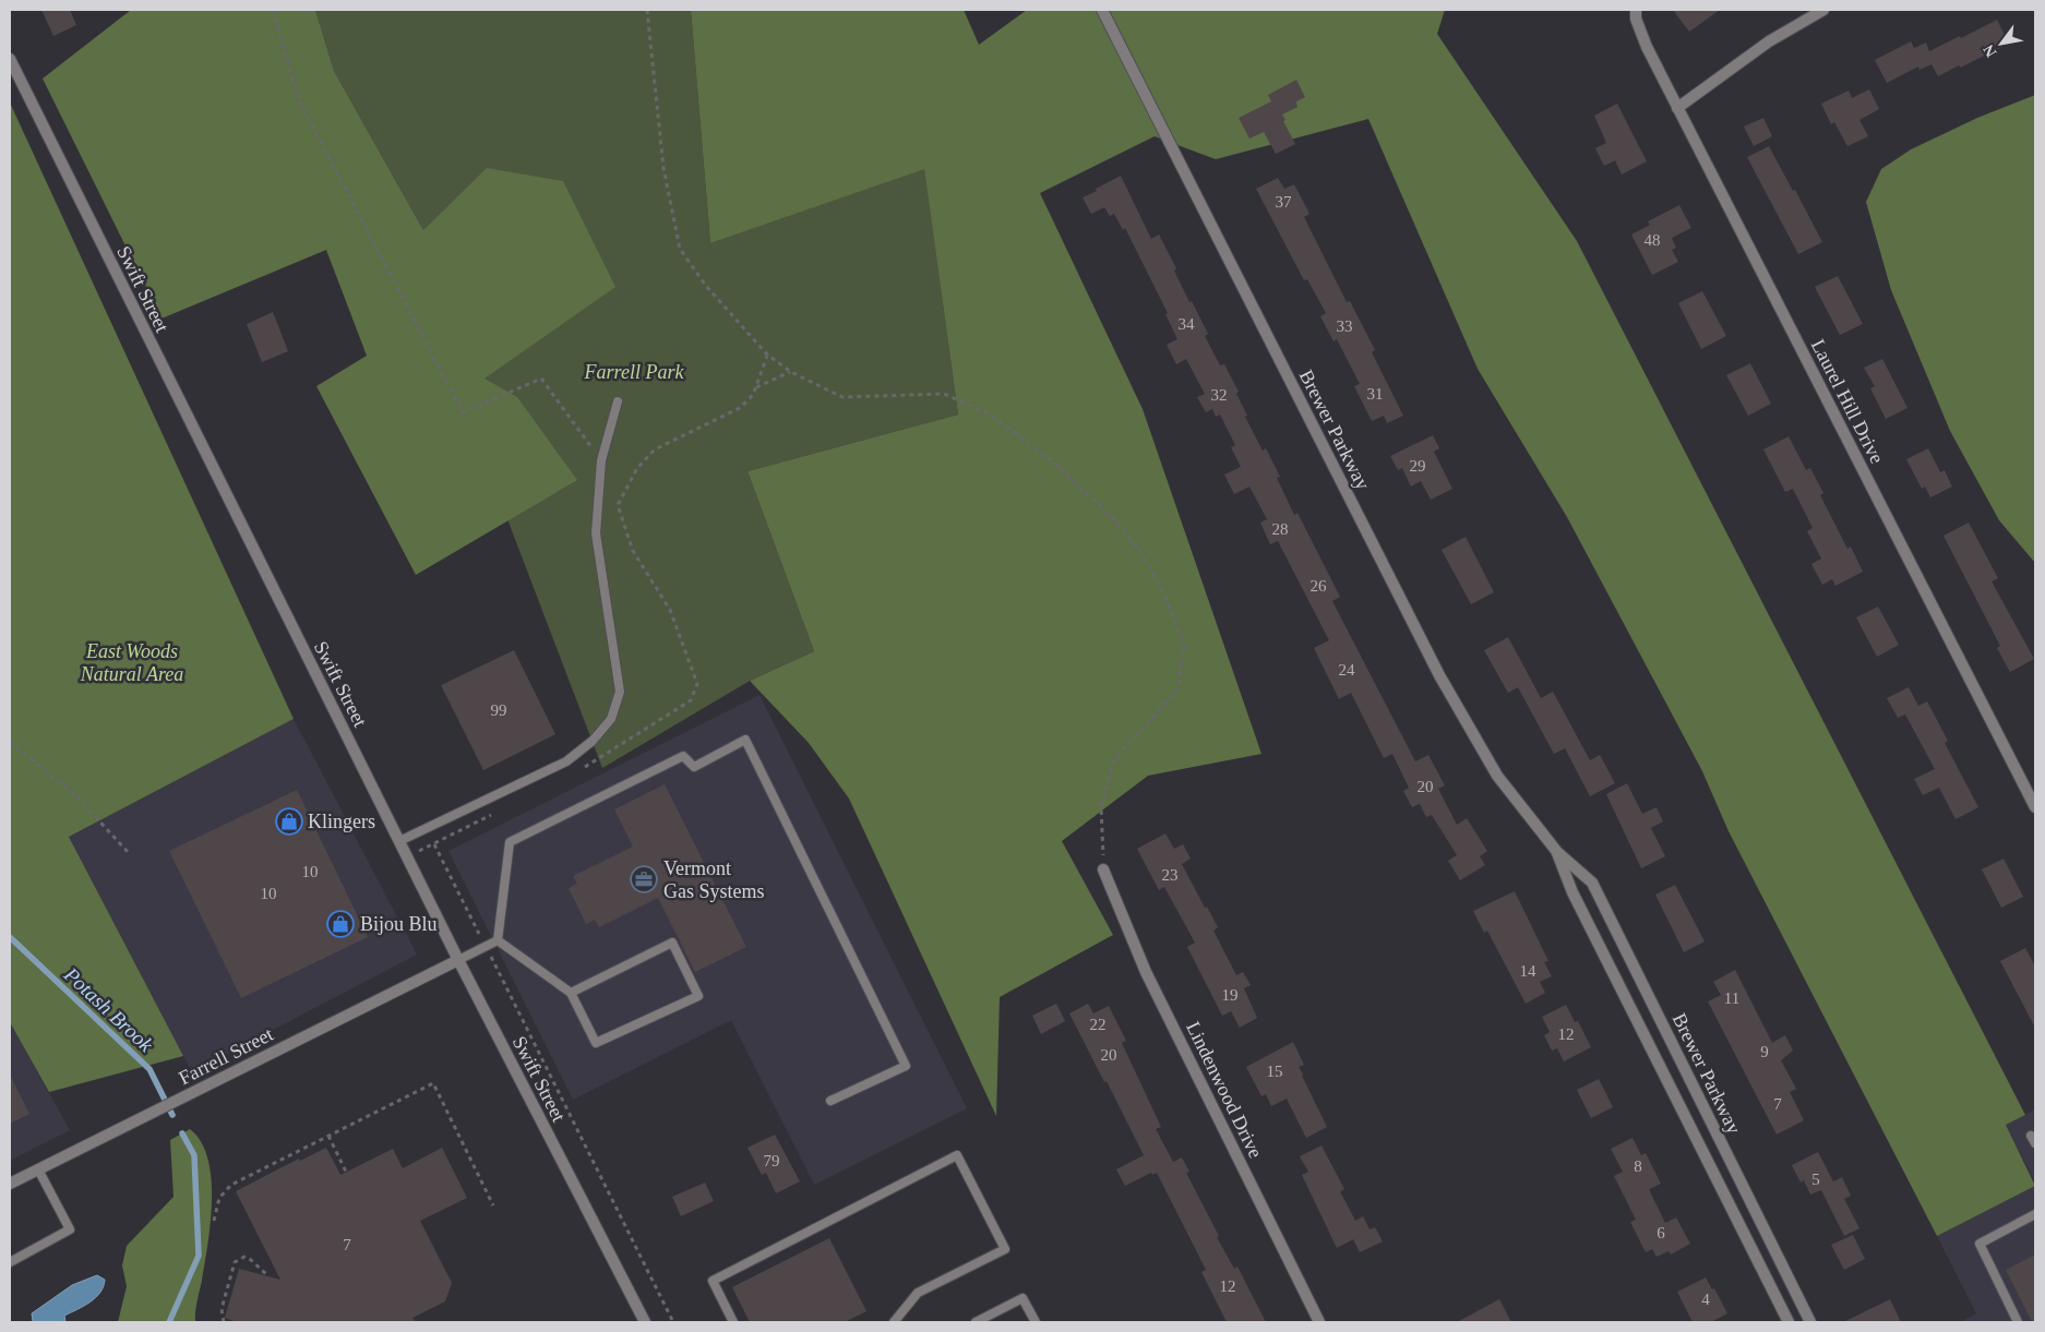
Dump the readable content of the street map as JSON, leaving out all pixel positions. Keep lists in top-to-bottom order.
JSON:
{
  "streets": {
    "street": [
      "Swift Street",
      "Laurel Hill Drive",
      "Brewer Parkway",
      "Farrell Street",
      "Lindenwood Drive"
    ]
  },
  "crossings": [
    ["Swift Street", "Farrell Street"]
  ],
  "water": ["Potash Brook"],
  "parks": ["Farrell Park", "East Woods Natural Area"],
  "places": {
    "shop": ["Klingers", "Bijou Blu"],
    "office": ["Vermont Gas Systems"]
  },
  "house_numbers": [
    "37",
    "48",
    "34",
    "33",
    "31",
    "32",
    "29",
    "28",
    "26",
    "24",
    "99",
    "20",
    "10",
    "23",
    "10",
    "14",
    "19",
    "11",
    "22",
    "12",
    "9",
    "20",
    "15",
    "7",
    "79",
    "8",
    "5",
    "6",
    "7",
    "12",
    "4"
  ],
  "north": "bottom left"
}
